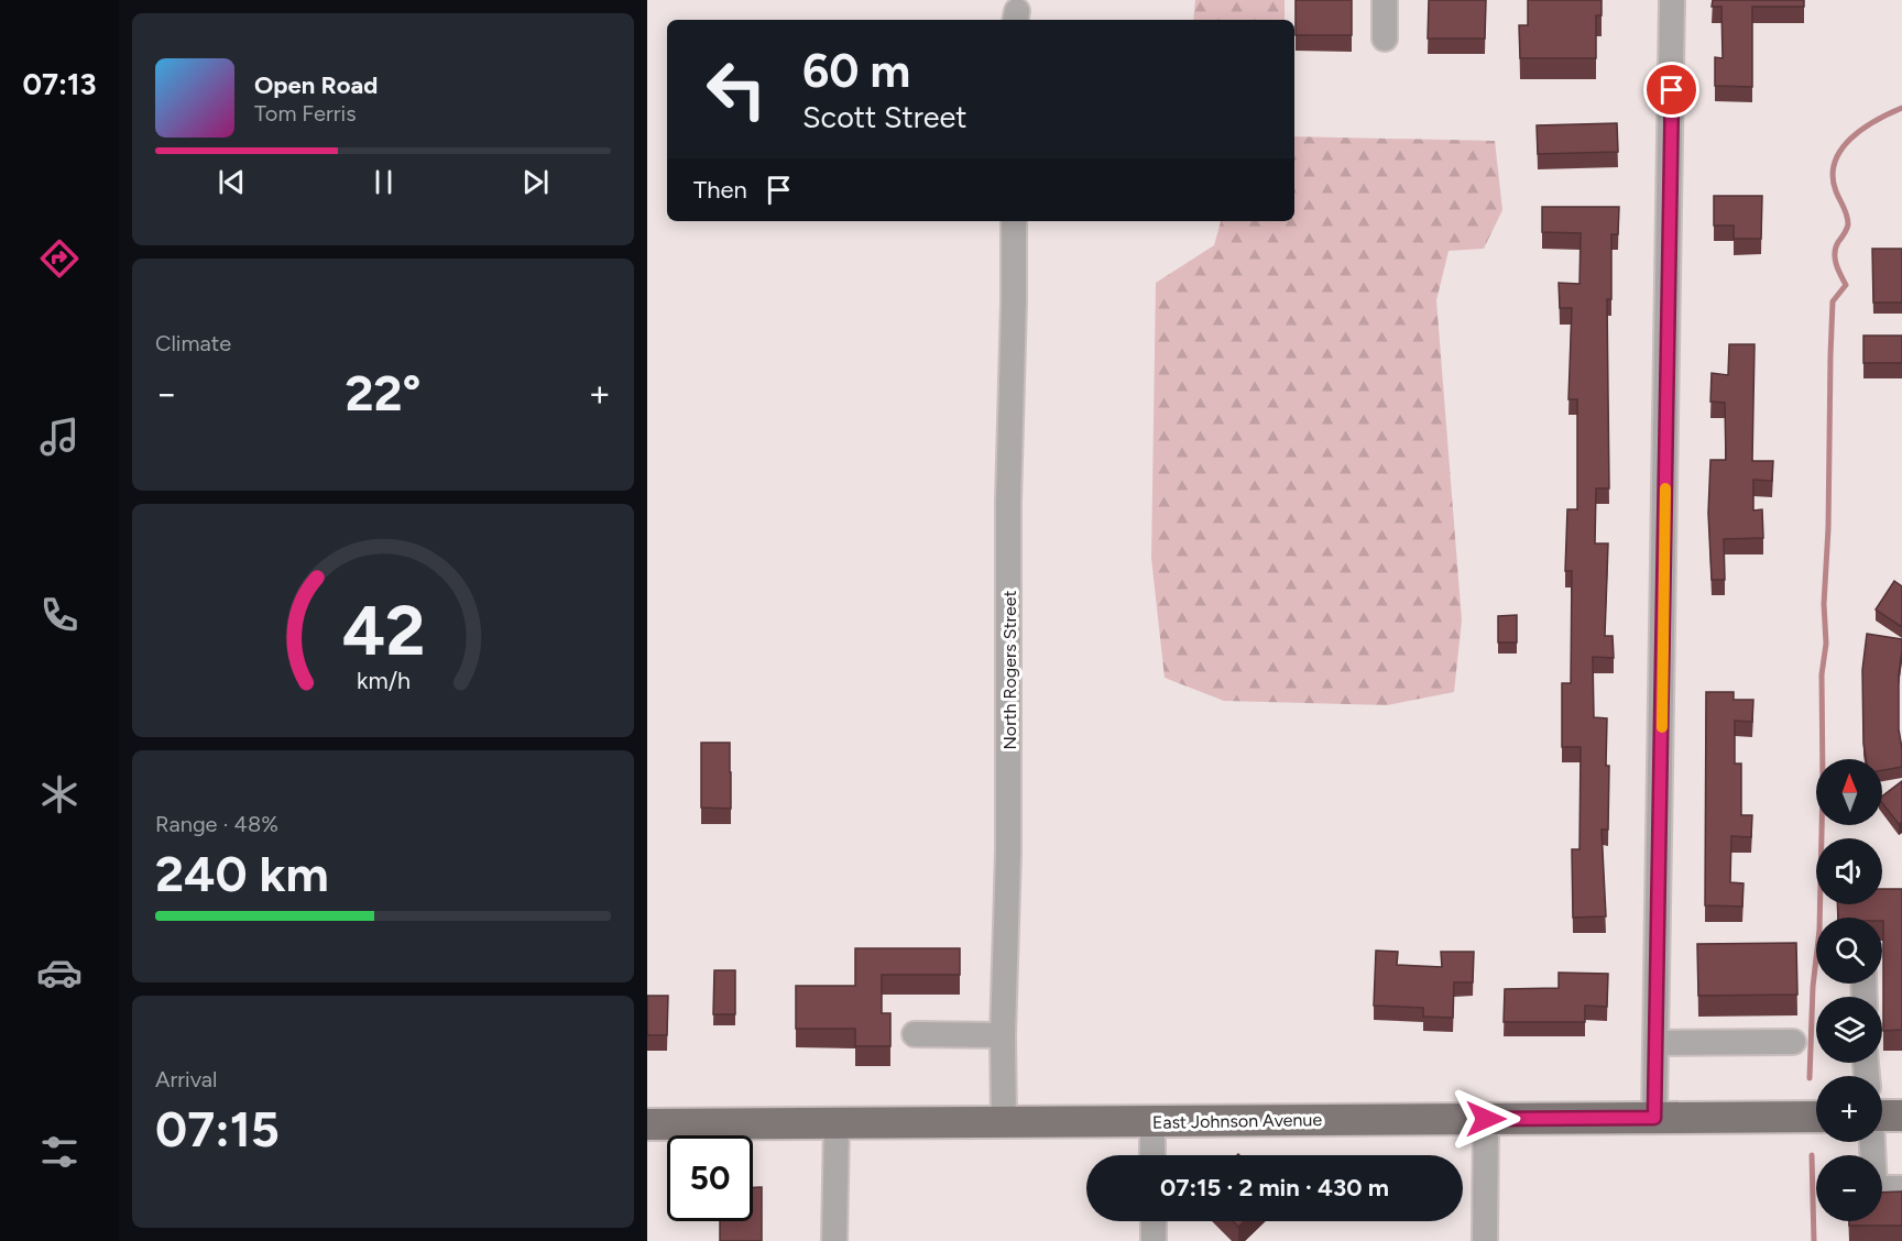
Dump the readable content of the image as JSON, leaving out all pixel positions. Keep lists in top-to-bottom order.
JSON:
{
  "streets": {
    "main road": ["East Johnson Avenue"],
    "street": ["North Rogers Street"]
  },
  "crossings": [
    ["North Rogers Street", "East Johnson Avenue"]
  ],
  "north": "top",
  "page": {
    "tabs": "07:13",
    "turn": ["60 m", "Scott Street"],
    "song": ["Open Road", "Tom Ferris"],
    "then": "Then",
    "tile": [
      "Climate",
      ["Range · 48%", "240 km"],
      ["Arrival", "07:15"]
    ],
    "heat": ["−", "22°", "+"],
    "map_buttons": ["+", "−"],
    "limit": "50",
    "trip": "07:15 · 2 min · 430 m",
    "gauge": ["42", "km/h"]
  }
}
